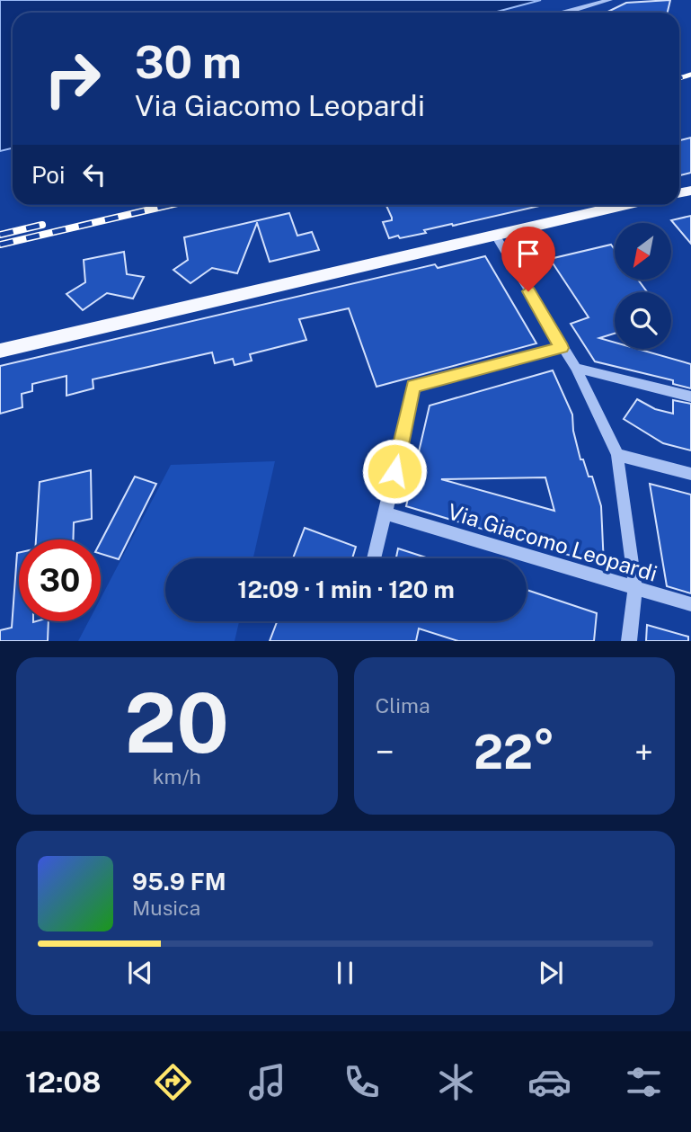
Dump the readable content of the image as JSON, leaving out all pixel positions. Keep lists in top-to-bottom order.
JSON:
{
  "streets": {
    "street": ["Via Giacomo Leopardi"]
  },
  "north": "bottom left",
  "page": {
    "turn": ["30 m", "Via Giacomo Leopardi"],
    "then": "Poi",
    "limit": "30",
    "trip": "12:09 · 1 min · 120 m",
    "tile": [
      ["20", "km/h"],
      "Clima"
    ],
    "heat": ["−", "22°", "+"],
    "song": ["95.9 FM", "Musica"],
    "tabs": "12:08"
  }
}
